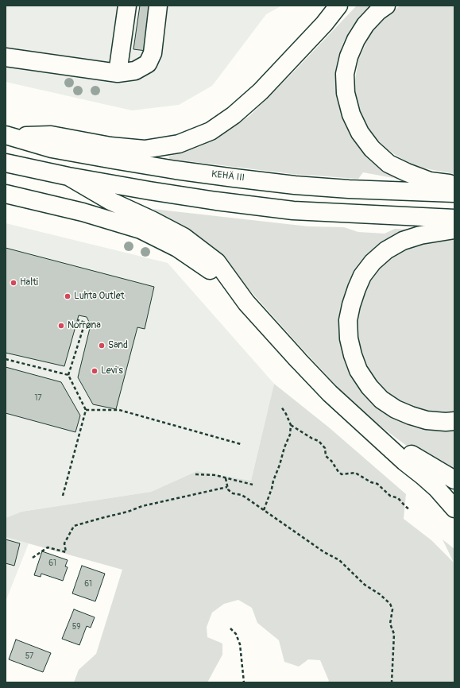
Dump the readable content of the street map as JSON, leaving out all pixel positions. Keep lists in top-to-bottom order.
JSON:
{
  "streets": {
    "main road": ["KEHÄ III"]
  },
  "places": [
    "Halti",
    "Luhta Outlet",
    "Norrøna",
    "Sand",
    "Levi's"
  ],
  "house_numbers": [
    "17",
    "61",
    "61",
    "59",
    "57"
  ]
}
